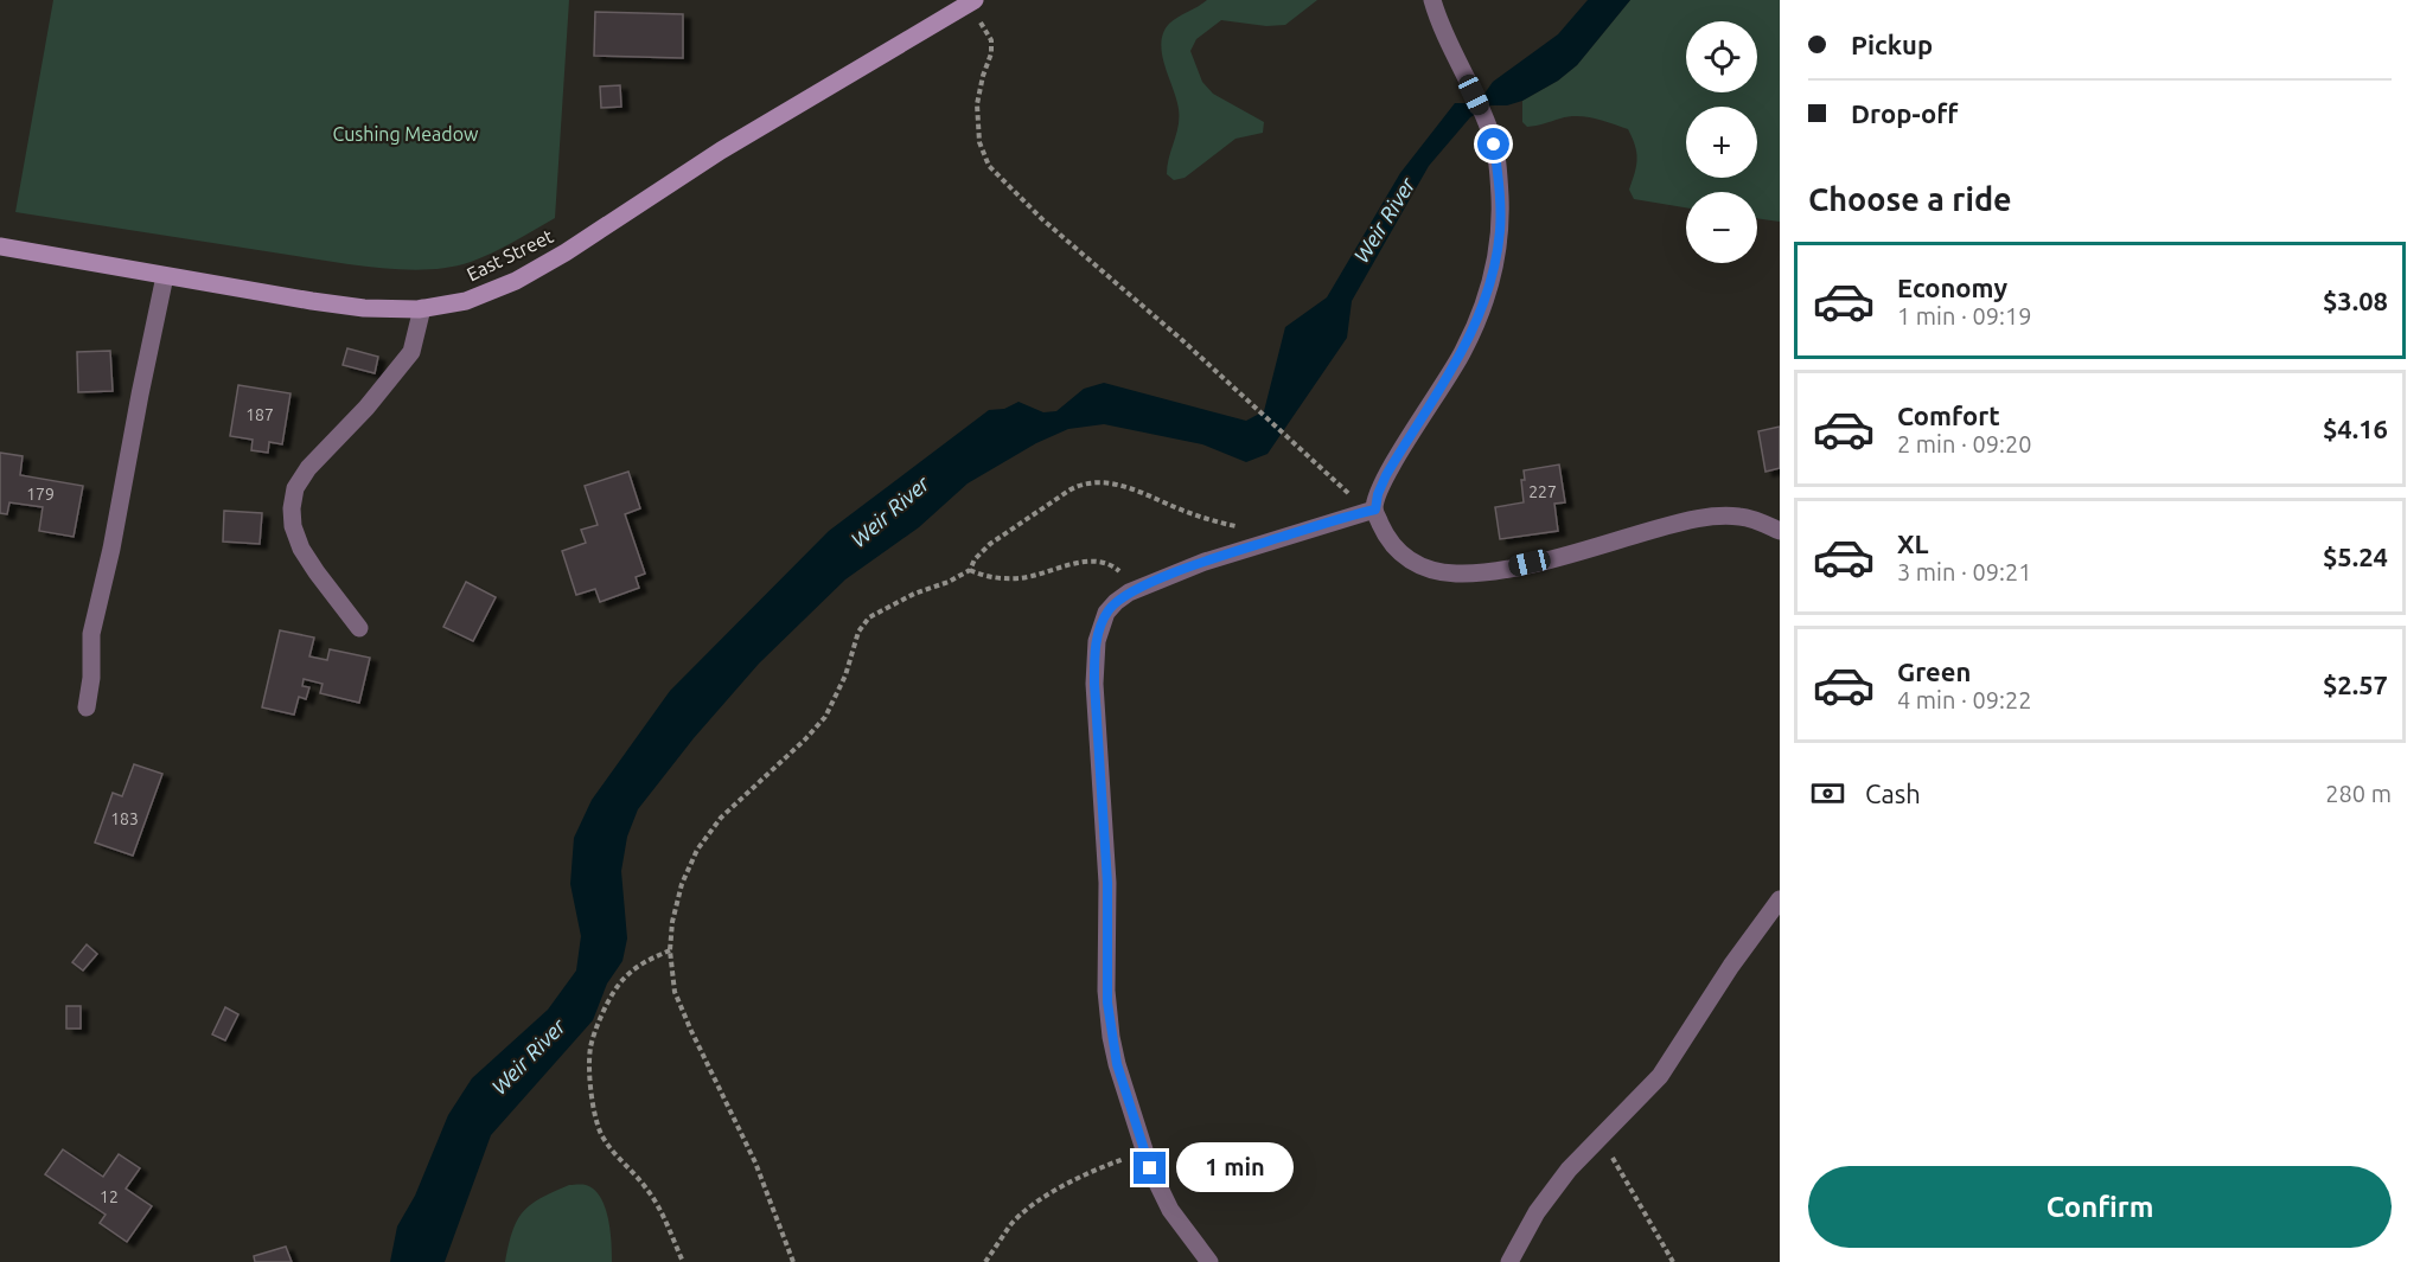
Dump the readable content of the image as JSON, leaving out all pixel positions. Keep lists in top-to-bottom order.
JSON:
{
  "streets": {
    "main road": ["East Street"]
  },
  "water": ["Weir River"],
  "parks": ["Cushing Meadow"],
  "house_numbers": [
    "187",
    "227",
    "179",
    "183",
    "12"
  ],
  "page": {
    "banner": ["Pickup", "Drop-off"],
    "map_buttons": ["+", "−"],
    "heading": "Choose a ride",
    "list": [
      {
        "name": "Economy",
        "note": "1 min · 09:19",
        "value": "$3.08"
      },
      {
        "name": "Comfort",
        "note": "2 min · 09:20",
        "value": "$4.16"
      },
      {
        "name": "XL",
        "note": "3 min · 09:21",
        "value": "$5.24"
      },
      {
        "name": "Green",
        "note": "4 min · 09:22",
        "value": "$2.57"
      }
    ],
    "pay": ["Cash", "280 m"],
    "bubble": "1 min",
    "buttons": "Confirm"
  }
}
